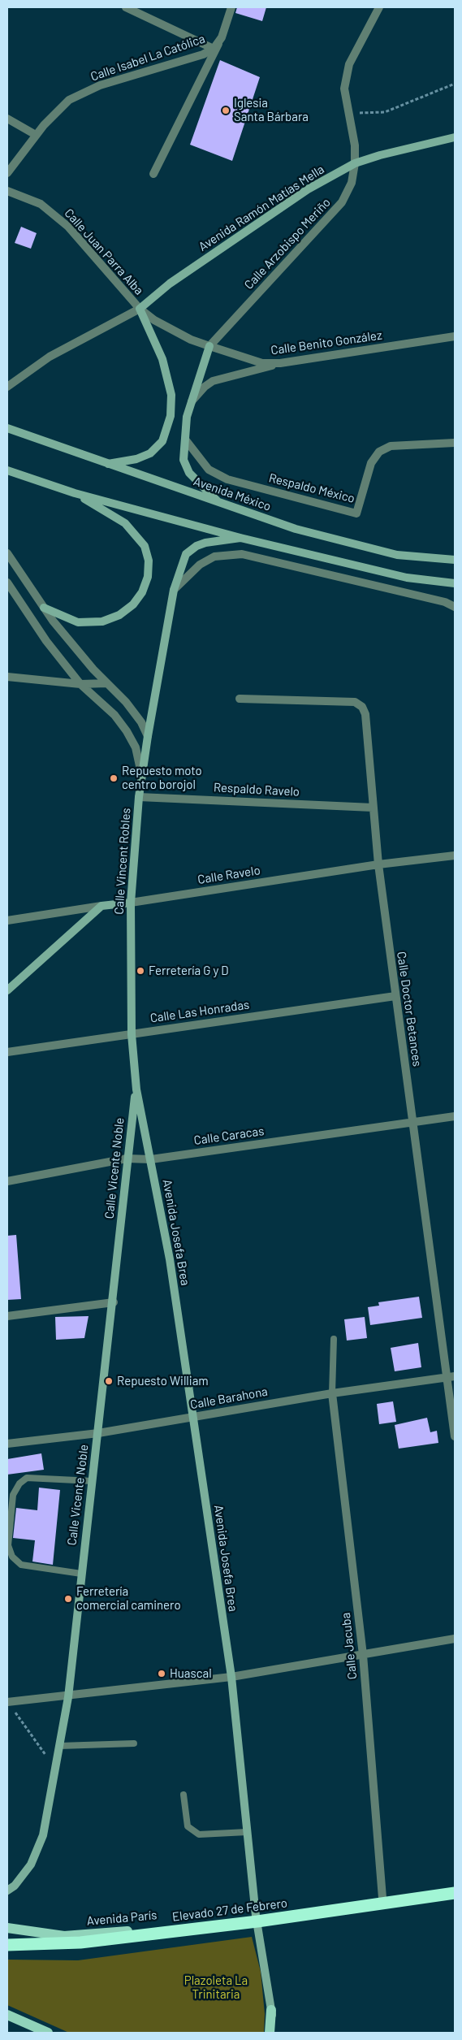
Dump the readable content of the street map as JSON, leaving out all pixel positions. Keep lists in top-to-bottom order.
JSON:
{
  "streets": {
    "highway": ["Elevado 27 de Febrero"],
    "main road": [
      "Avenida Ramón Matías Mella",
      "Avenida México",
      "Calle Vincent Robles",
      "Calle Ravelo",
      "Calle Vicente Noble",
      "Avenida Josefa Brea",
      "Avenida París"
    ],
    "street": [
      "Calle Isabel La Católica",
      "Calle Arzobispo Meriño",
      "Calle Juan Parra Alba",
      "Calle Benito González",
      "Respaldo México",
      "Respaldo Ravelo",
      "Calle Doctor Betances",
      "Calle Las Honradas",
      "Calle Caracas",
      "Calle Barahona",
      "Calle Jacuba"
    ]
  },
  "crossings": [
    ["Avenida Ramón Matías Mella", "Calle Arzobispo Meriño"],
    ["Avenida Ramón Matías Mella", "Calle Juan Parra Alba"],
    ["Avenida Ramón Matías Mella", "Calle Benito González"],
    ["Calle Arzobispo Meriño", "Calle Benito González"],
    ["Calle Juan Parra Alba", "Calle Benito González"],
    ["Respaldo Ravelo", "Calle Vincent Robles"],
    ["Respaldo Ravelo", "Calle Doctor Betances"],
    ["Calle Vincent Robles", "Calle Ravelo"],
    ["Calle Vincent Robles", "Calle Las Honradas"],
    ["Calle Vincent Robles", "Calle Vicente Noble"],
    ["Calle Vincent Robles", "Avenida Josefa Brea"],
    ["Calle Ravelo", "Calle Doctor Betances"],
    ["Calle Doctor Betances", "Calle Las Honradas"],
    ["Calle Doctor Betances", "Calle Caracas"],
    ["Calle Doctor Betances", "Calle Barahona"],
    ["Calle Caracas", "Calle Vicente Noble"],
    ["Calle Caracas", "Avenida Josefa Brea"],
    ["Calle Vicente Noble", "Avenida Josefa Brea"],
    ["Calle Vicente Noble", "Calle Barahona"],
    ["Avenida Josefa Brea", "Calle Barahona"],
    ["Avenida Josefa Brea", "Avenida París"],
    ["Calle Barahona", "Calle Jacuba"],
    ["Calle Jacuba", "Avenida París"]
  ],
  "parks": ["Plazoleta La Trinitaria"],
  "places": [
    "Iglesia Santa Bárbara",
    "Repuesto moto centro borojol",
    "Ferretería G y D",
    "Repuesto William",
    "Ferretería comercial caminero",
    "Huascal"
  ]
}
